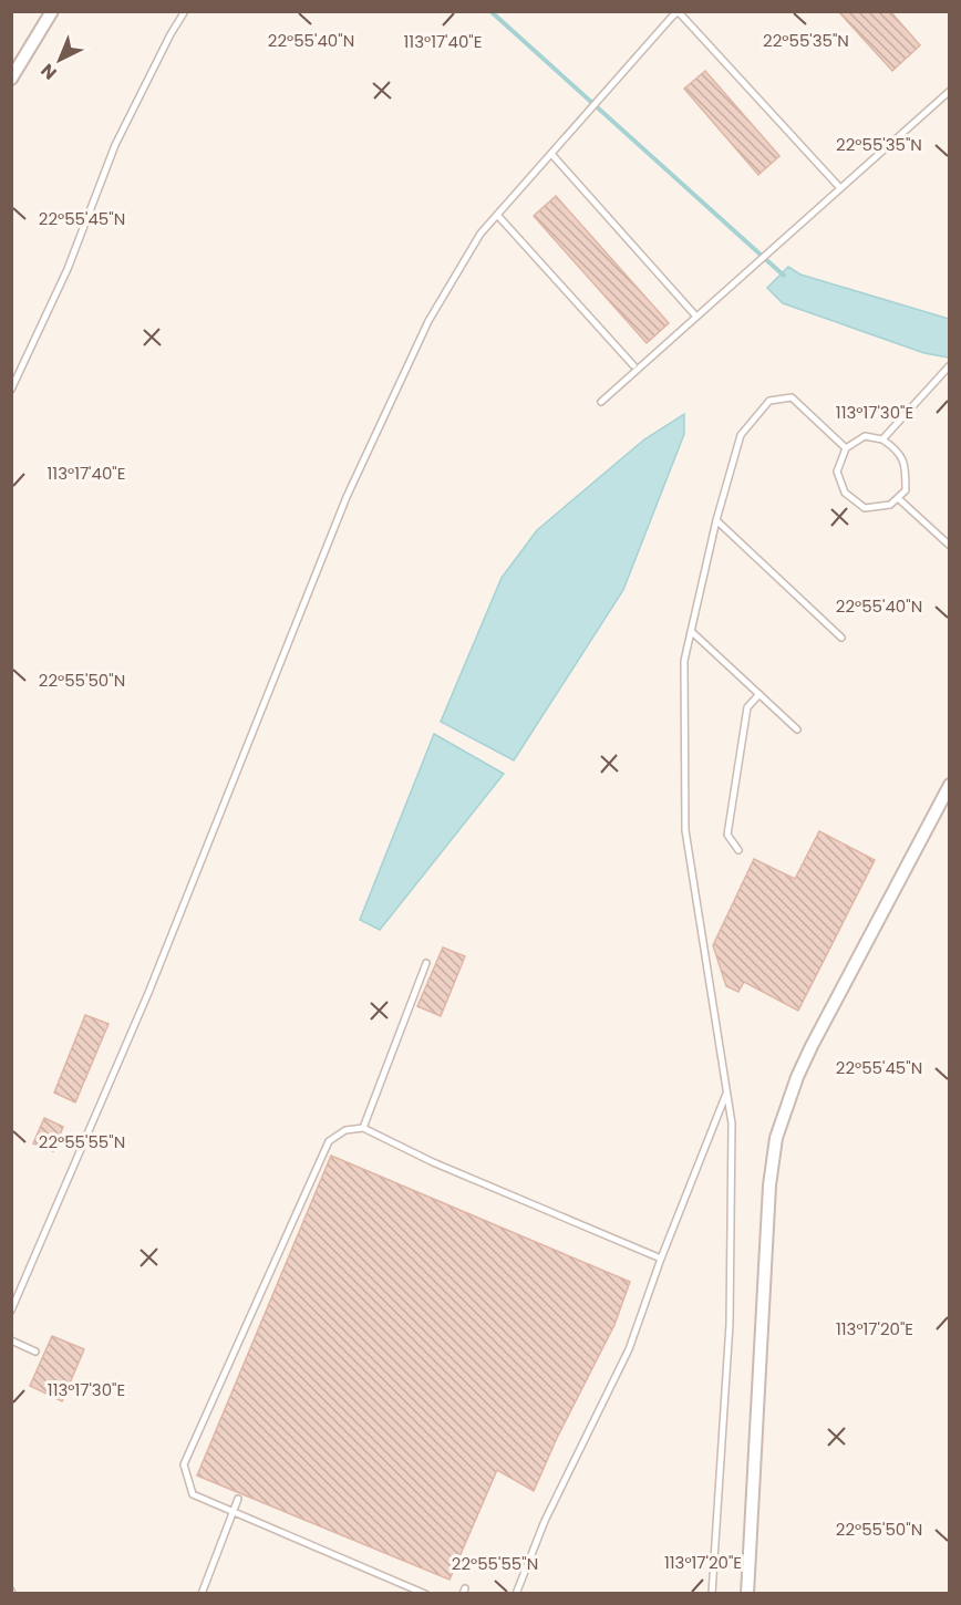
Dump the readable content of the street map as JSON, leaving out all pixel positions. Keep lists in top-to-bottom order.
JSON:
{
  "north": "bottom left",
  "coordinates": [
    "22°55'40\"N",
    "22°55'35\"N",
    "113°17'40\"E",
    "22°55'45\"N",
    "113°17'30\"E",
    "22°55'50\"N",
    "22°55'55\"N",
    "113°17'20\"E"
  ]
}
